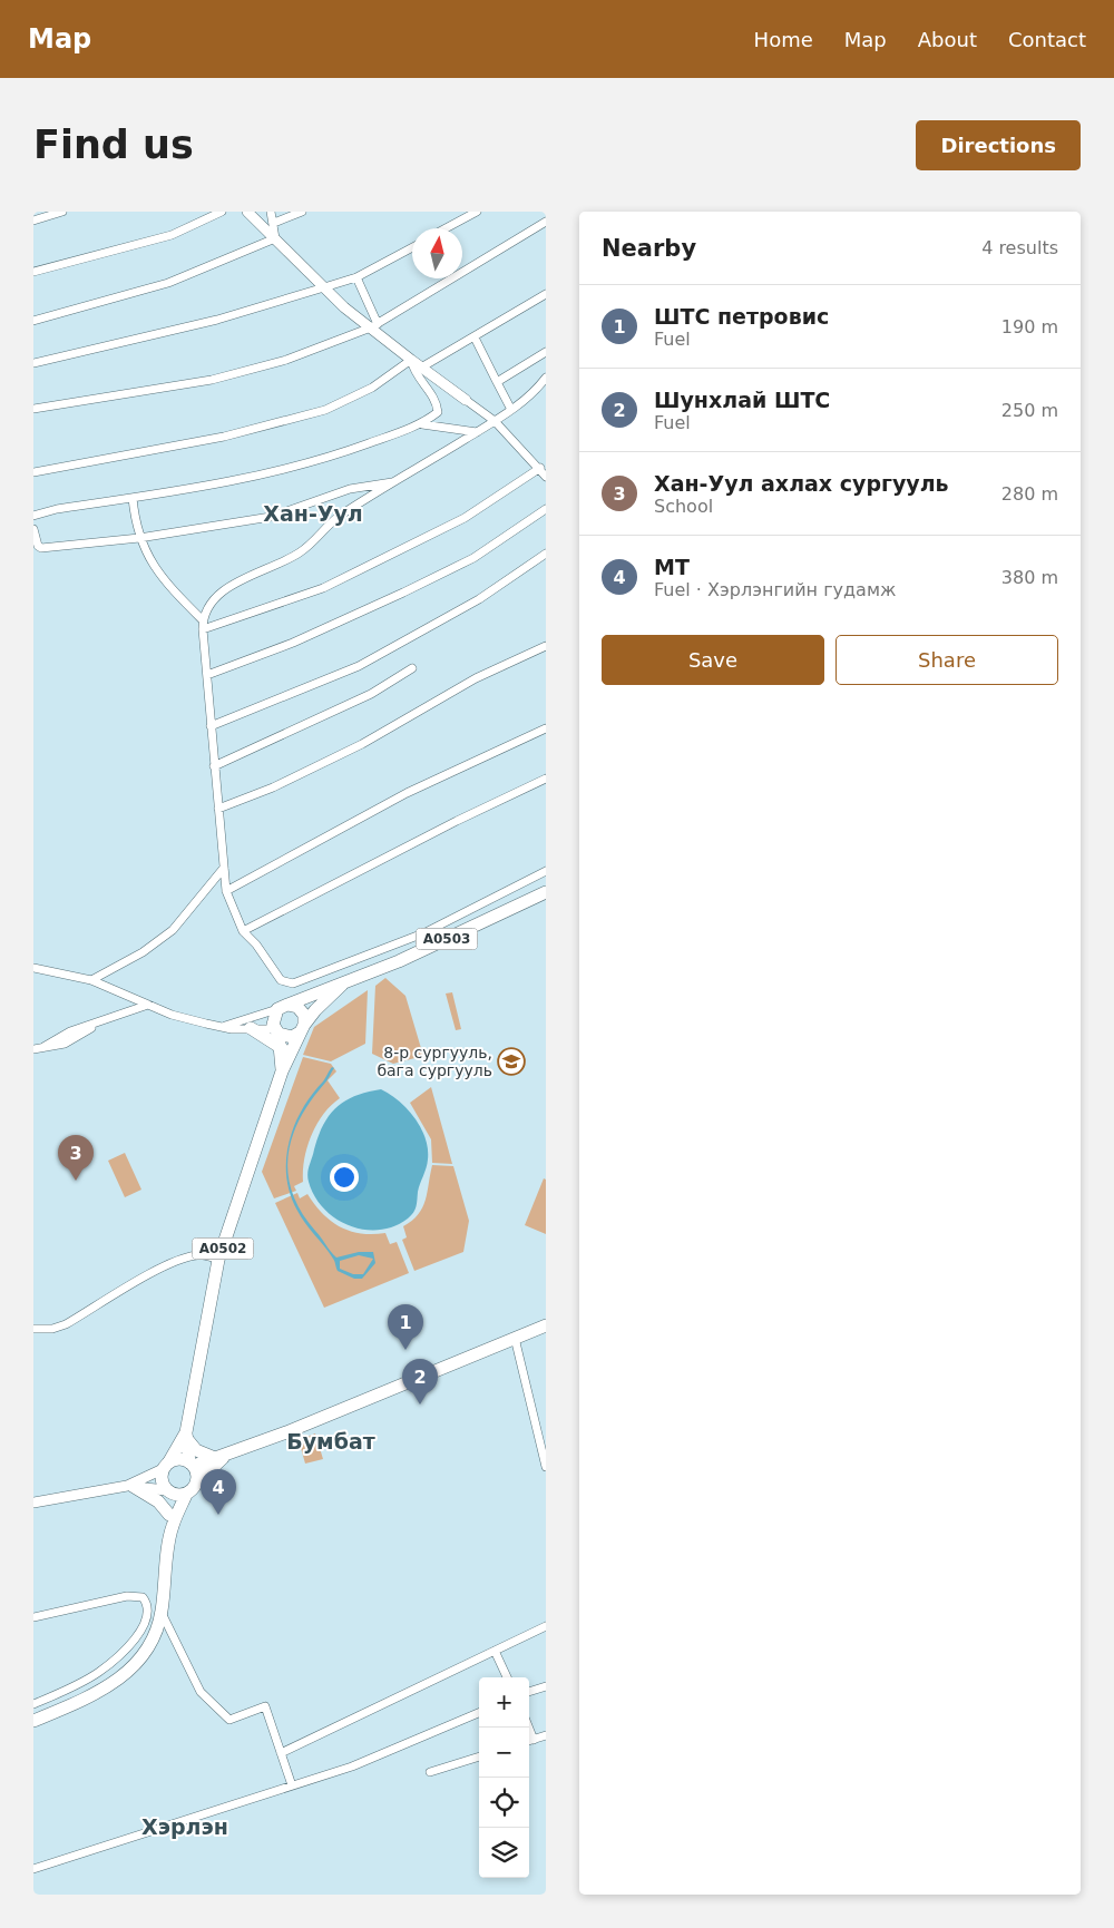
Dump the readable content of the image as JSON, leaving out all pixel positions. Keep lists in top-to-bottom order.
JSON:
{
  "streets": {
    "main road": ["A0503", "A0502"]
  },
  "crossings": [
    ["A0503", "A0502"]
  ],
  "districts": ["Хан-Уул", "Бумбат", "Хэрлэн"],
  "places": {
    "school or university": ["8-р сургууль, бага сургууль"]
  },
  "north": "top",
  "page": {
    "header": "Map",
    "nav": [
      "Home",
      "Map",
      "About",
      "Contact"
    ],
    "buttons": [
      "Directions",
      ["Save", "Share"]
    ],
    "title": "Find us",
    "heading": ["Nearby", "4 results"],
    "list": [
      {
        "mark": "1",
        "name": "ШТС петровис",
        "note": "Fuel",
        "value": "190 m"
      },
      {
        "mark": "2",
        "name": "Шунхлай ШТС",
        "note": "Fuel",
        "value": "250 m"
      },
      {
        "mark": "3",
        "name": "Хан-Уул ахлах сургууль",
        "note": "School",
        "value": "280 m"
      },
      {
        "mark": "4",
        "name": "MT",
        "note": "Fuel · Хэрлэнгийн гудамж",
        "value": "380 m"
      }
    ],
    "pins": [
      "3",
      "1",
      "2",
      "4"
    ],
    "map_buttons": ["+", "−"]
  }
}
